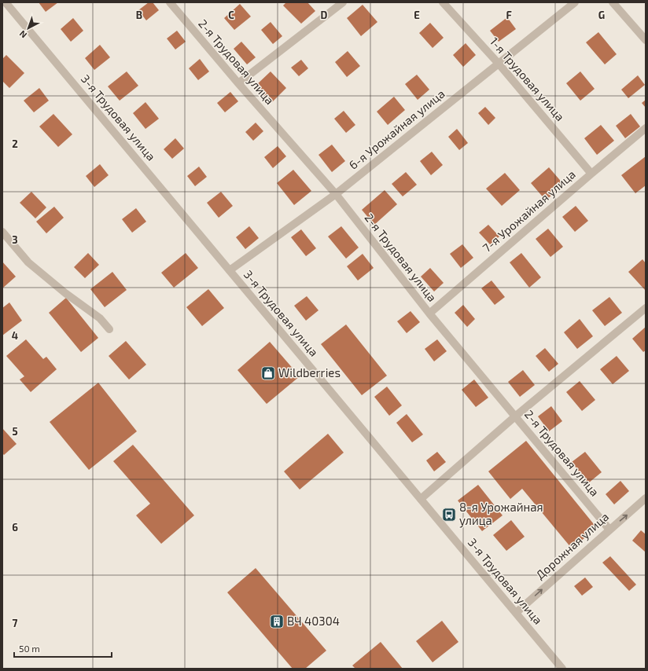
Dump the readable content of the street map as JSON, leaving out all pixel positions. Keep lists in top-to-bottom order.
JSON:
{
  "streets": {
    "street": [
      "2-я Трудовая улица",
      "1-я Трудовая улица",
      "3-я Трудовая улица",
      "6-я Урожайная улица",
      "7-я Урожайная улица",
      "Дорожная улица"
    ]
  },
  "crossings": [
    ["2-я Трудовая улица", "6-я Урожайная улица"],
    ["2-я Трудовая улица", "7-я Урожайная улица"],
    ["2-я Трудовая улица", "Дорожная улица"],
    ["1-я Трудовая улица", "6-я Урожайная улица"],
    ["1-я Трудовая улица", "7-я Урожайная улица"],
    ["3-я Трудовая улица", "6-я Урожайная улица"],
    ["3-я Трудовая улица", "Дорожная улица"]
  ],
  "one_way": ["Дорожная улица"],
  "places": {
    "shop": ["Wildberries"],
    "bus stop": ["8-я Урожайная улица"],
    "building": ["ВЧ 40304"]
  },
  "scale_bar": "50 m",
  "north": "bottom left",
  "grid": {
    "columns": [
      "B",
      "C",
      "D",
      "E",
      "F",
      "G"
    ],
    "rows": [
      "2",
      "3",
      "4",
      "5",
      "6",
      "7"
    ]
  }
}
